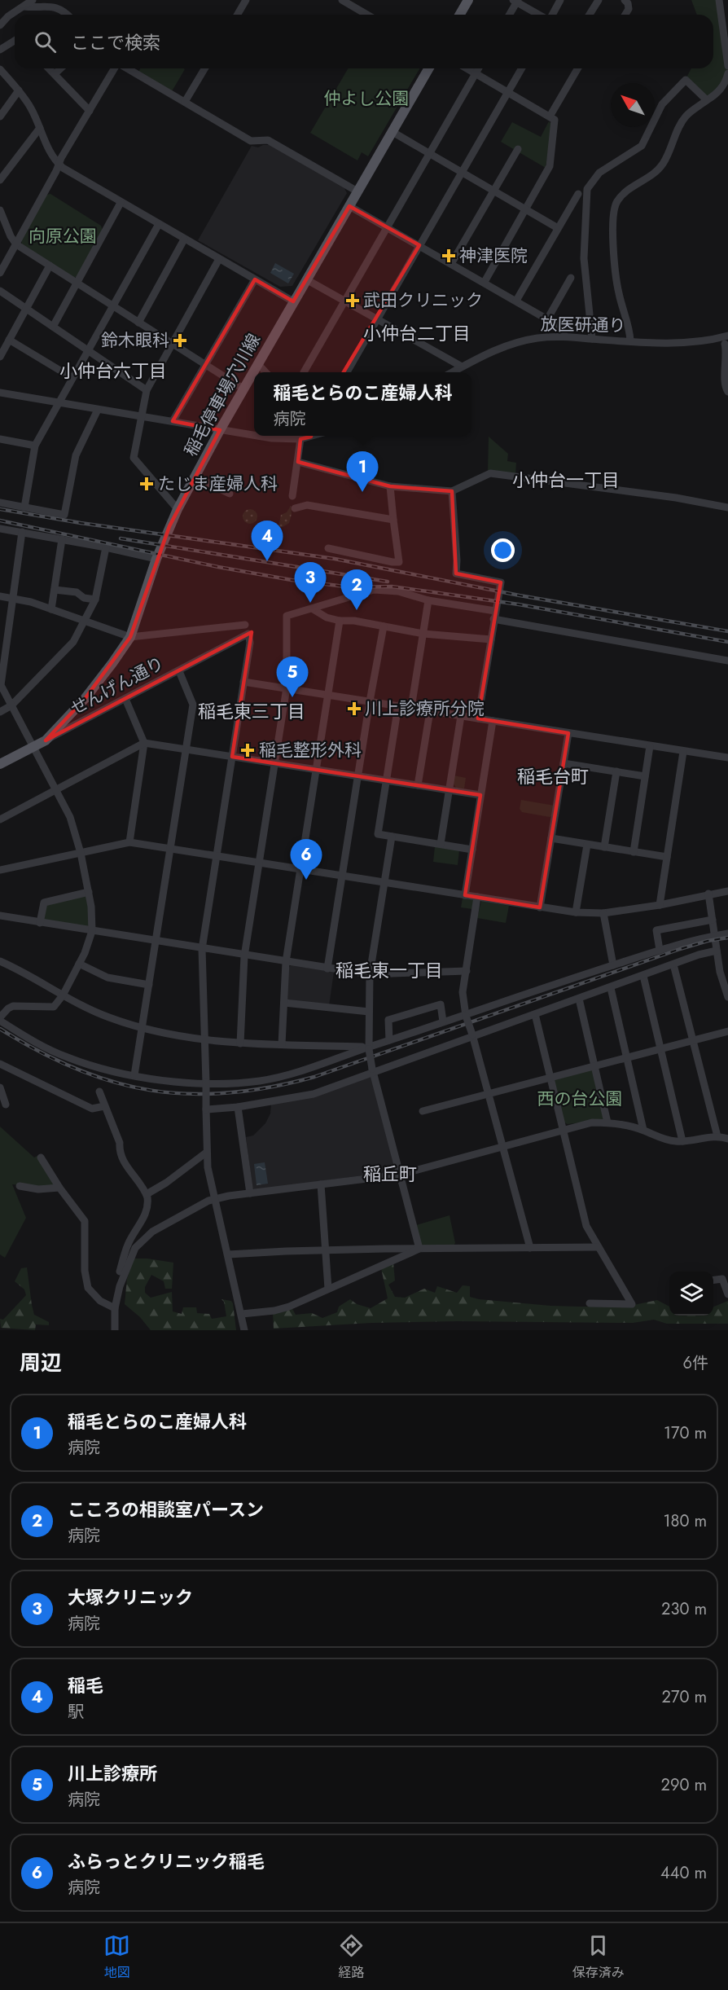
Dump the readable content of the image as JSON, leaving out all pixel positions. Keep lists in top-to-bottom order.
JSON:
{
  "streets": {
    "main road": ["稲毛停車場穴川線", "せんげん通り"],
    "street": ["放医研通り"]
  },
  "crossings": [
    ["稲毛停車場穴川線", "せんげん通り"]
  ],
  "districts": [
    "小仲台二丁目",
    "小仲台六丁目",
    "小仲台一丁目",
    "稲毛東三丁目",
    "稲毛台町",
    "稲毛東一丁目",
    "稲丘町"
  ],
  "parks": ["仲よし公園", "向原公園", "西の台公園"],
  "places": {
    "health": [
      "神津医院",
      "武田クリニック",
      "鈴木眼科",
      "たじま産婦人科",
      "川上診療所分院",
      "稲毛整形外科"
    ]
  },
  "north": "top left",
  "page": {
    "search": "ここで検索",
    "popup": ["稲毛とらのこ産婦人科", "病院"],
    "pins": [
      "1",
      "4",
      "3",
      "2",
      "5",
      "6"
    ],
    "heading": ["周辺", "6件"],
    "list": [
      {
        "mark": "1",
        "name": "稲毛とらのこ産婦人科",
        "note": "病院",
        "value": "170 m"
      },
      {
        "mark": "2",
        "name": "こころの相談室パースン",
        "note": "病院",
        "value": "180 m"
      },
      {
        "mark": "3",
        "name": "大塚クリニック",
        "note": "病院",
        "value": "230 m"
      },
      {
        "mark": "4",
        "name": "稲毛",
        "note": "駅",
        "value": "270 m"
      },
      {
        "mark": "5",
        "name": "川上診療所",
        "note": "病院",
        "value": "290 m"
      },
      {
        "mark": "6",
        "name": "ふらっとクリニック稲毛",
        "note": "病院",
        "value": "440 m"
      }
    ],
    "nav": ["地図", "経路", "保存済み"]
  }
}
